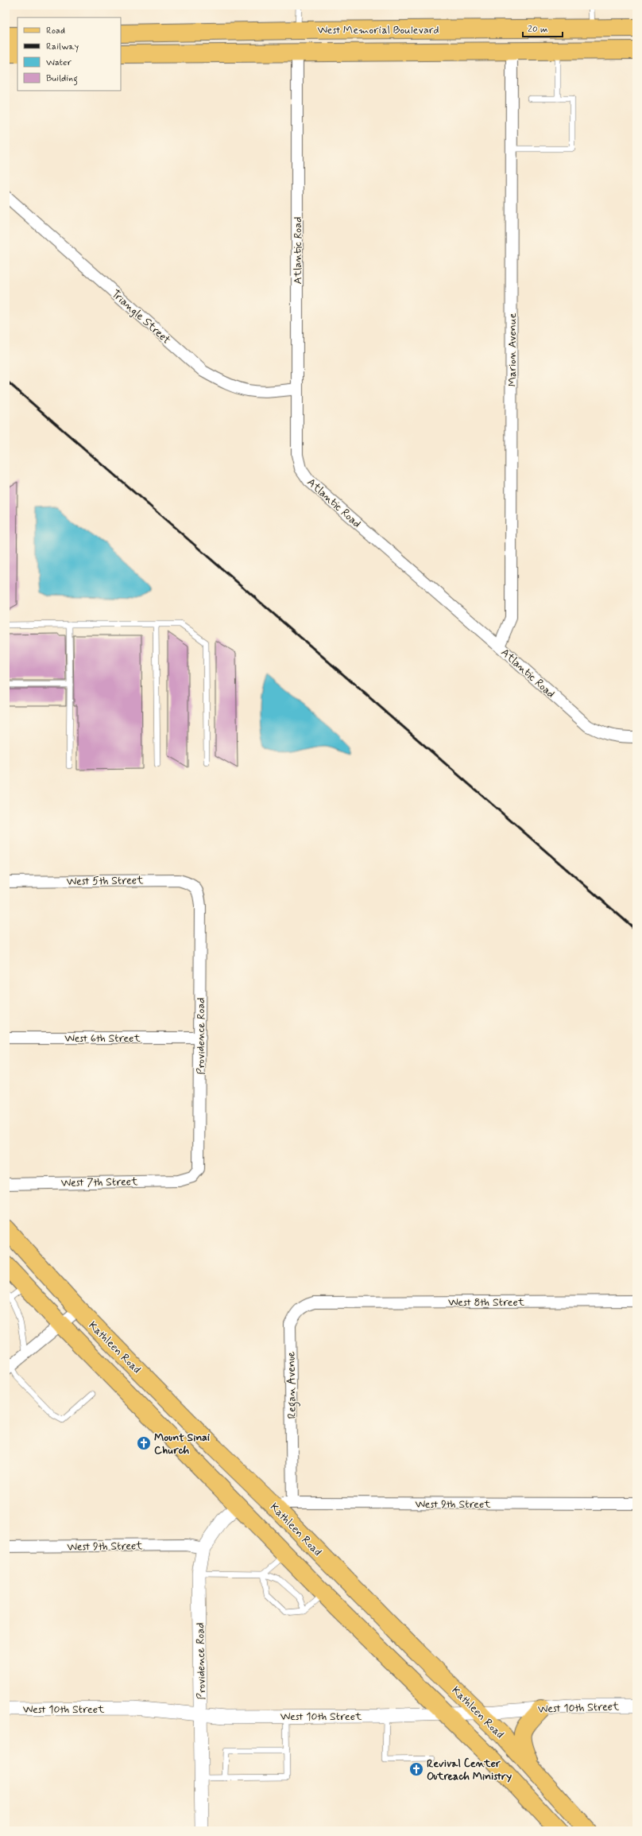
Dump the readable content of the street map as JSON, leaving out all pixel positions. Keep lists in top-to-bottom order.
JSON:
{
  "streets": {
    "main road": ["West Memorial Boulevard", "Kathleen Road"],
    "street": [
      "Atlantic Road",
      "Triangle Street",
      "Marion Avenue",
      "West 5th Street",
      "Providence Road",
      "West 6th Street",
      "West 7th Street",
      "West 8th Street",
      "Regan Avenue",
      "West 9th Street",
      "West 10th Street"
    ]
  },
  "crossings": [
    ["West Memorial Boulevard", "Atlantic Road"],
    ["West Memorial Boulevard", "Marion Avenue"],
    ["Atlantic Road", "Triangle Street"],
    ["Atlantic Road", "Marion Avenue"],
    ["West 5th Street", "Providence Road"],
    ["Providence Road", "West 6th Street"],
    ["Providence Road", "West 7th Street"],
    ["Providence Road", "Kathleen Road"],
    ["Providence Road", "West 9th Street"],
    ["Providence Road", "West 10th Street"],
    ["West 8th Street", "Regan Avenue"],
    ["Kathleen Road", "West 9th Street"],
    ["Kathleen Road", "West 10th Street"],
    ["Regan Avenue", "West 9th Street"]
  ],
  "places": {
    "church": ["Mount Sinai Church", "Revival Center Outreach Ministry"]
  },
  "legend": [
    "Road",
    "Railway",
    "Water",
    "Building"
  ],
  "scale_bar": "20 m"
}
